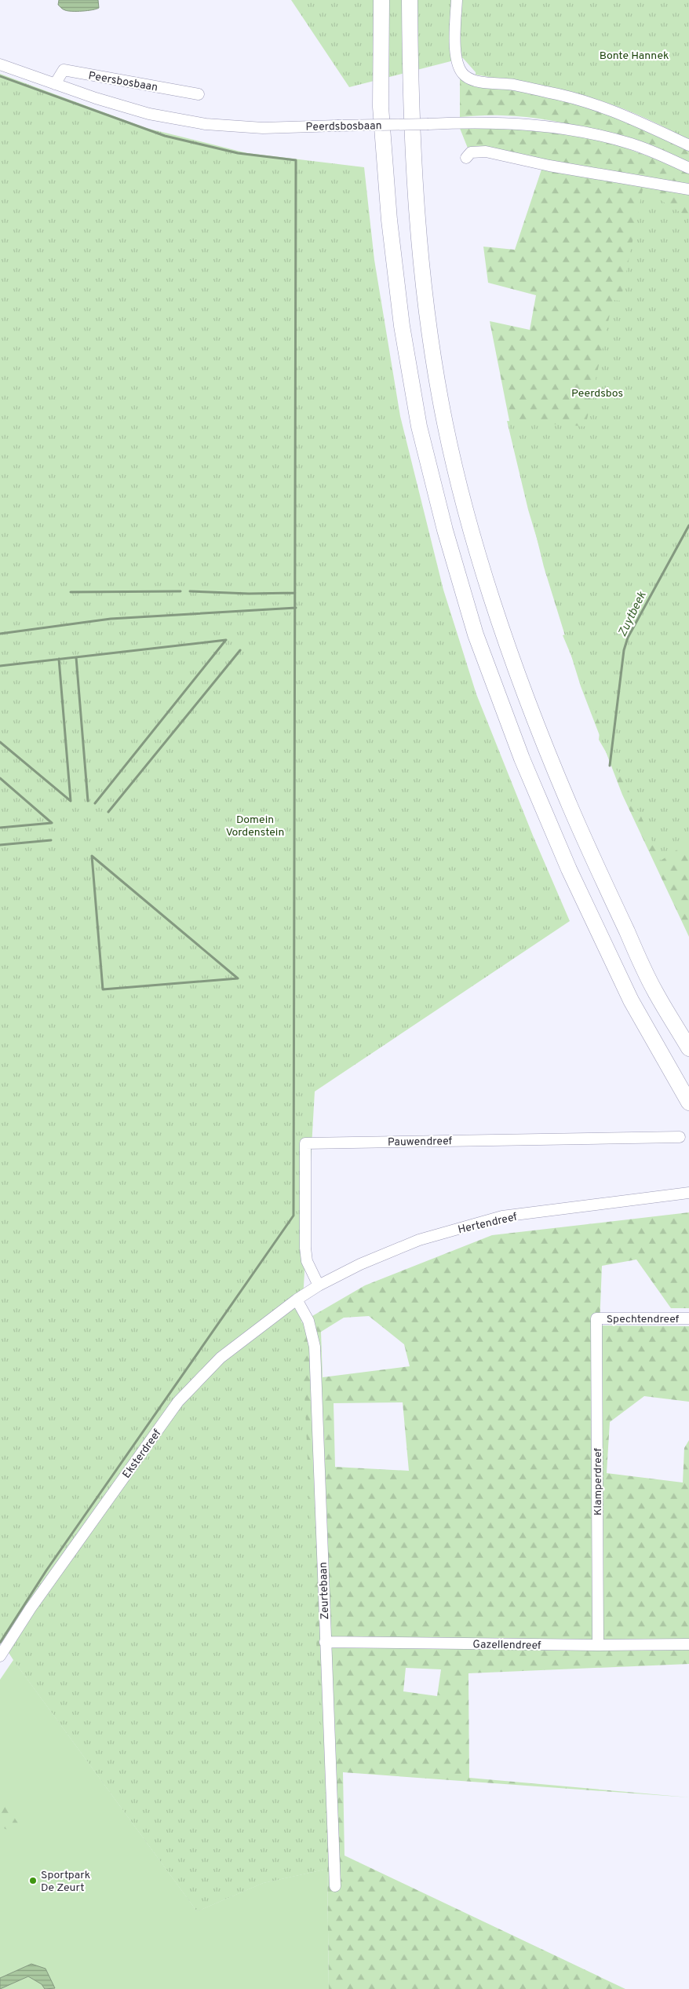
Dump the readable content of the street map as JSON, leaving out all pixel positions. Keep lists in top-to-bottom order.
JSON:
{
  "streets": {
    "street": [
      "Peersbosbaan",
      "Peerdsbosbaan",
      "Pauwendreef",
      "Hertendreef",
      "Spechtendreef",
      "Eksterdreef",
      "Klamperdreef",
      "Zeurtebaan",
      "Gazellendreef"
    ]
  },
  "crossings": [
    ["Peersbosbaan", "Peerdsbosbaan"],
    ["Pauwendreef", "Hertendreef"],
    ["Pauwendreef", "Eksterdreef"],
    ["Hertendreef", "Eksterdreef"],
    ["Spechtendreef", "Klamperdreef"],
    ["Eksterdreef", "Zeurtebaan"],
    ["Klamperdreef", "Gazellendreef"],
    ["Zeurtebaan", "Gazellendreef"]
  ],
  "water": ["Zuytbeek"],
  "parks": ["Bonte Hannek", "Peerdsbos", "Domein Vordenstein"],
  "places": ["Sportpark De Zeurt"]
}
